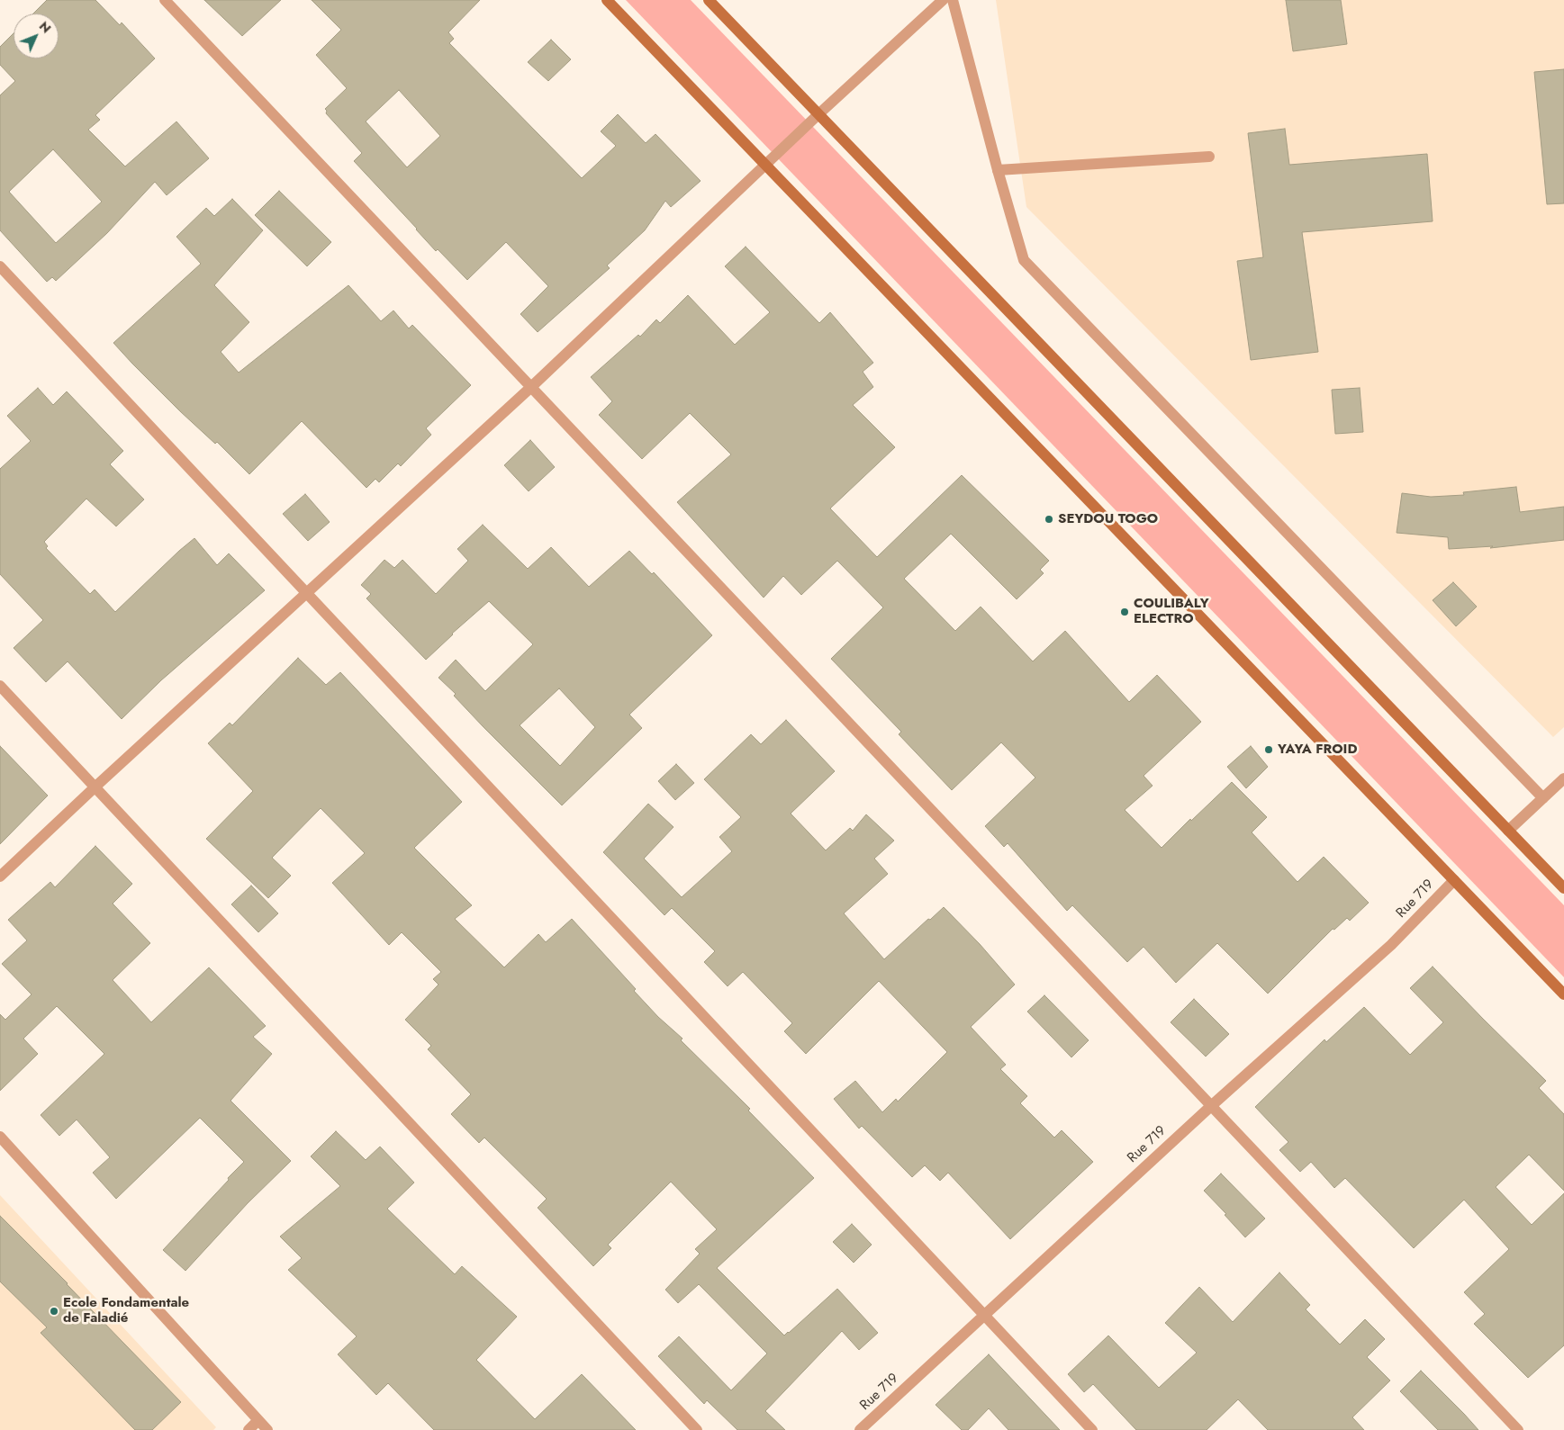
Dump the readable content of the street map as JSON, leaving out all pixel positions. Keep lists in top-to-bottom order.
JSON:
{
  "streets": {
    "street": ["Rue 719"]
  },
  "places": [
    "SEYDOU TOGO",
    "COULIBALY ELECTRO",
    "YAYA FROID",
    "Ecole Fondamentale de Faladié"
  ],
  "north": "top right"
}
